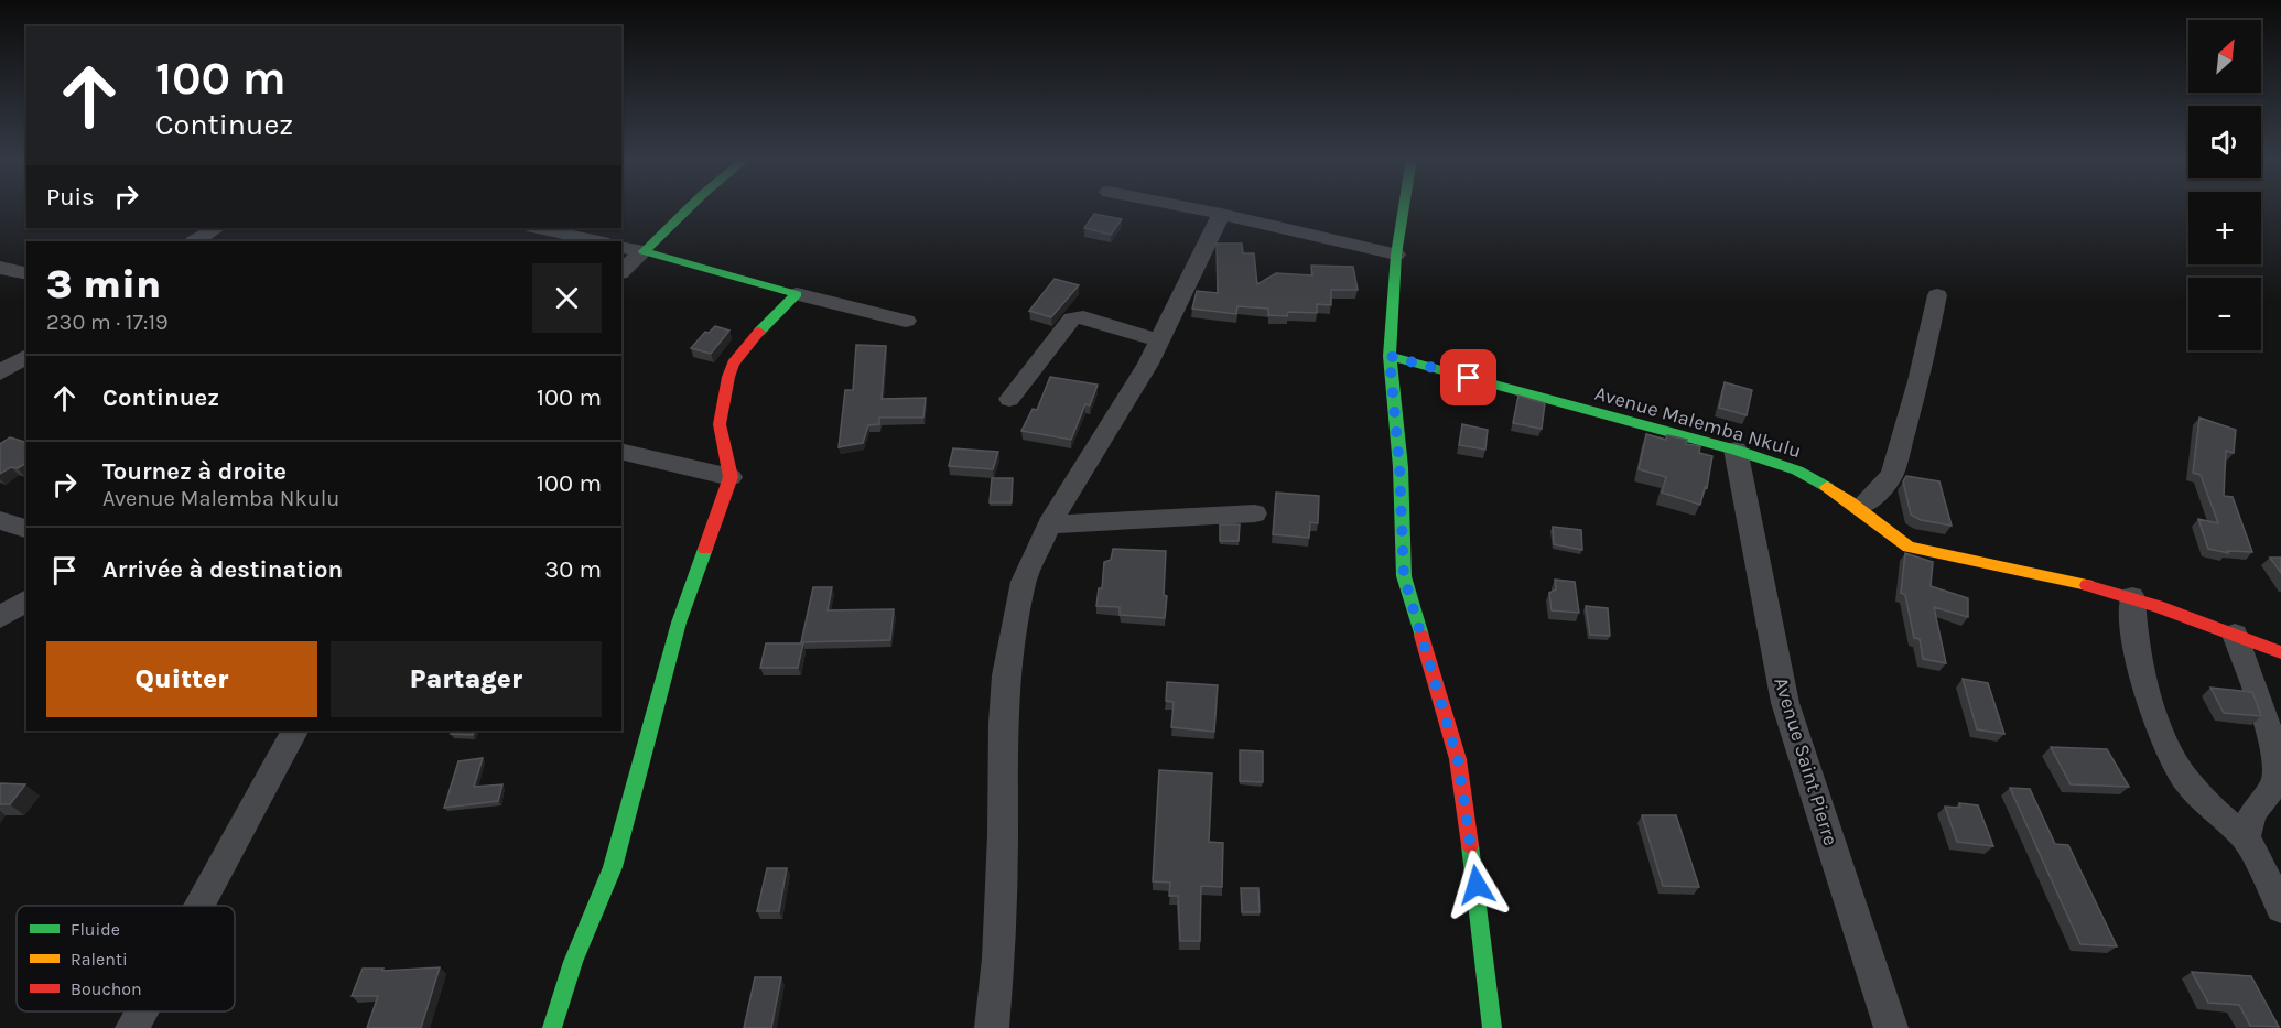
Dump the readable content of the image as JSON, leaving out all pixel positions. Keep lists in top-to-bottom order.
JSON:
{
  "streets": {
    "street": ["Avenue Malemba Nkulu", "Avenue Saint Pierre"]
  },
  "crossings": [
    ["Avenue Malemba Nkulu", "Avenue Saint Pierre"]
  ],
  "legend": ["Fluide", "Ralenti", "Bouchon"],
  "north": "top right",
  "page": {
    "map_buttons": ["+", "−"],
    "turn": ["100 m", "Continuez"],
    "then": "Puis",
    "heading": ["3 min", "230 m · 17:19"],
    "list": [
      {
        "name": "Continuez",
        "value": "100 m"
      },
      {
        "name": "Tournez à droite",
        "note": "Avenue Malemba Nkulu",
        "value": "100 m"
      },
      {
        "name": "Arrivée à destination",
        "value": "30 m"
      }
    ],
    "buttons": ["Quitter", "Partager"]
  }
}
